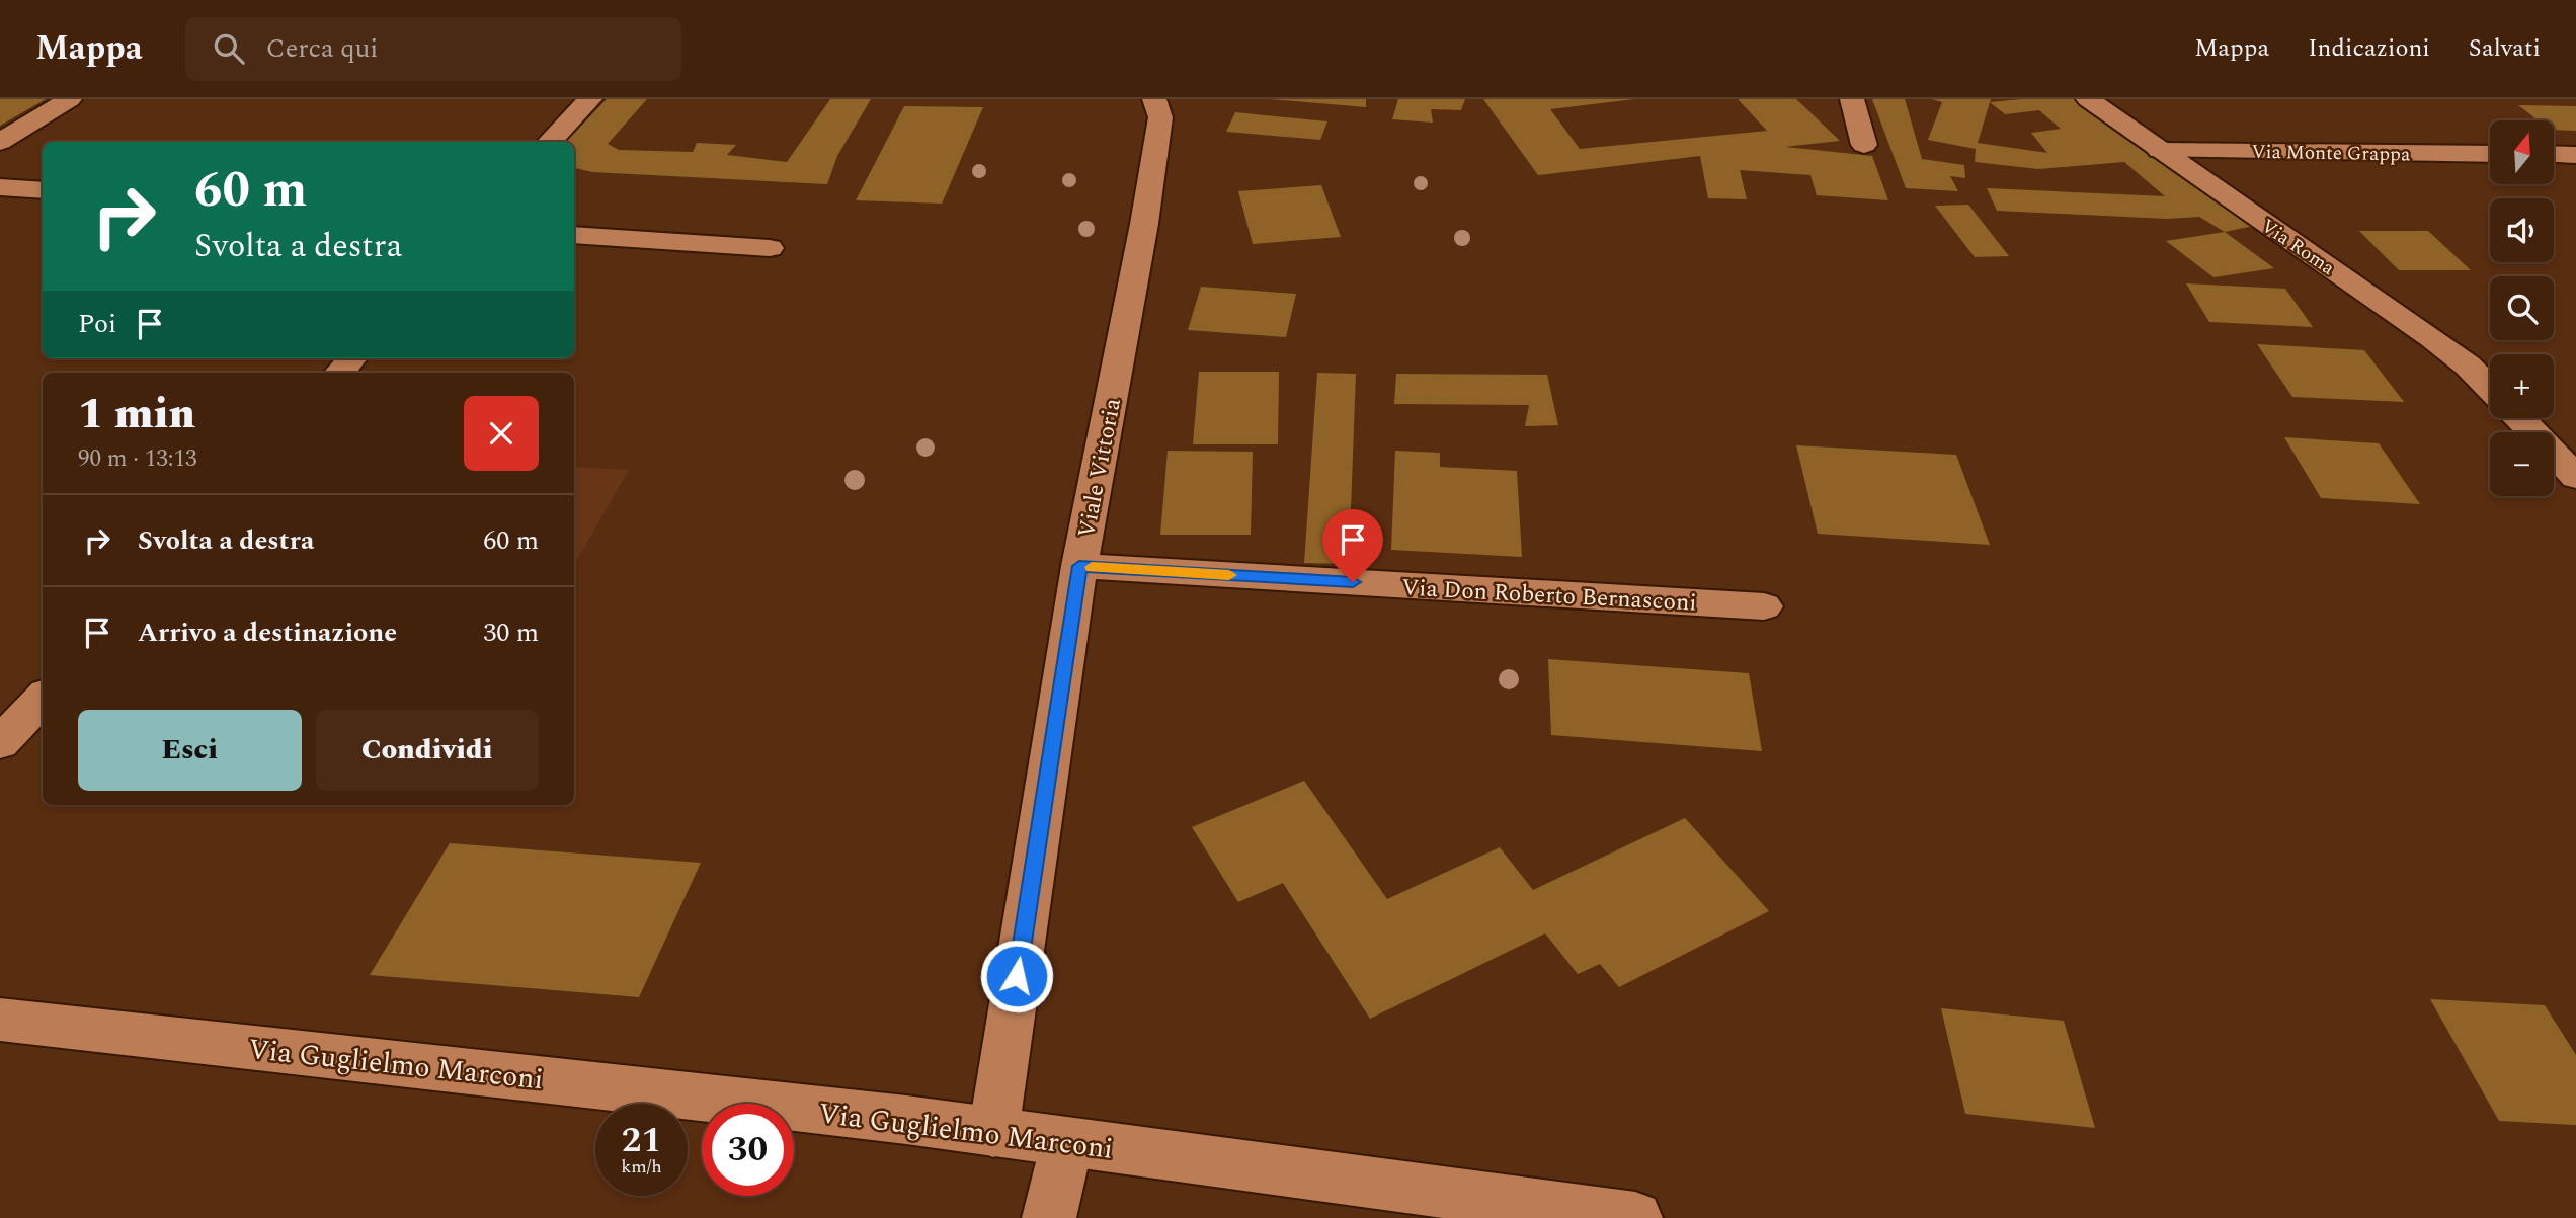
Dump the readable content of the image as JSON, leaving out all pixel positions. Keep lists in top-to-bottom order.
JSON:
{
  "streets": {
    "street": [
      "Via Monte Grappa",
      "Via Roma",
      "Viale Vittoria",
      "Via Don Roberto Bernasconi",
      "Via Guglielmo Marconi"
    ]
  },
  "crossings": [
    ["Via Monte Grappa", "Via Roma"],
    ["Viale Vittoria", "Via Don Roberto Bernasconi"],
    ["Viale Vittoria", "Via Guglielmo Marconi"]
  ],
  "north": "top",
  "page": {
    "header": "Mappa",
    "search": "Cerca qui",
    "nav": ["Mappa", "Indicazioni", "Salvati"],
    "map_buttons": ["+", "−"],
    "turn": ["60 m", "Svolta a destra"],
    "then": "Poi",
    "heading": ["1 min", "90 m · 13:13"],
    "list": [
      {
        "name": "Svolta a destra",
        "value": "60 m"
      },
      {
        "name": "Arrivo a destinazione",
        "value": "30 m"
      }
    ],
    "buttons": ["Esci", "Condividi"],
    "speed": "21 km/h",
    "limit": "30"
  }
}
